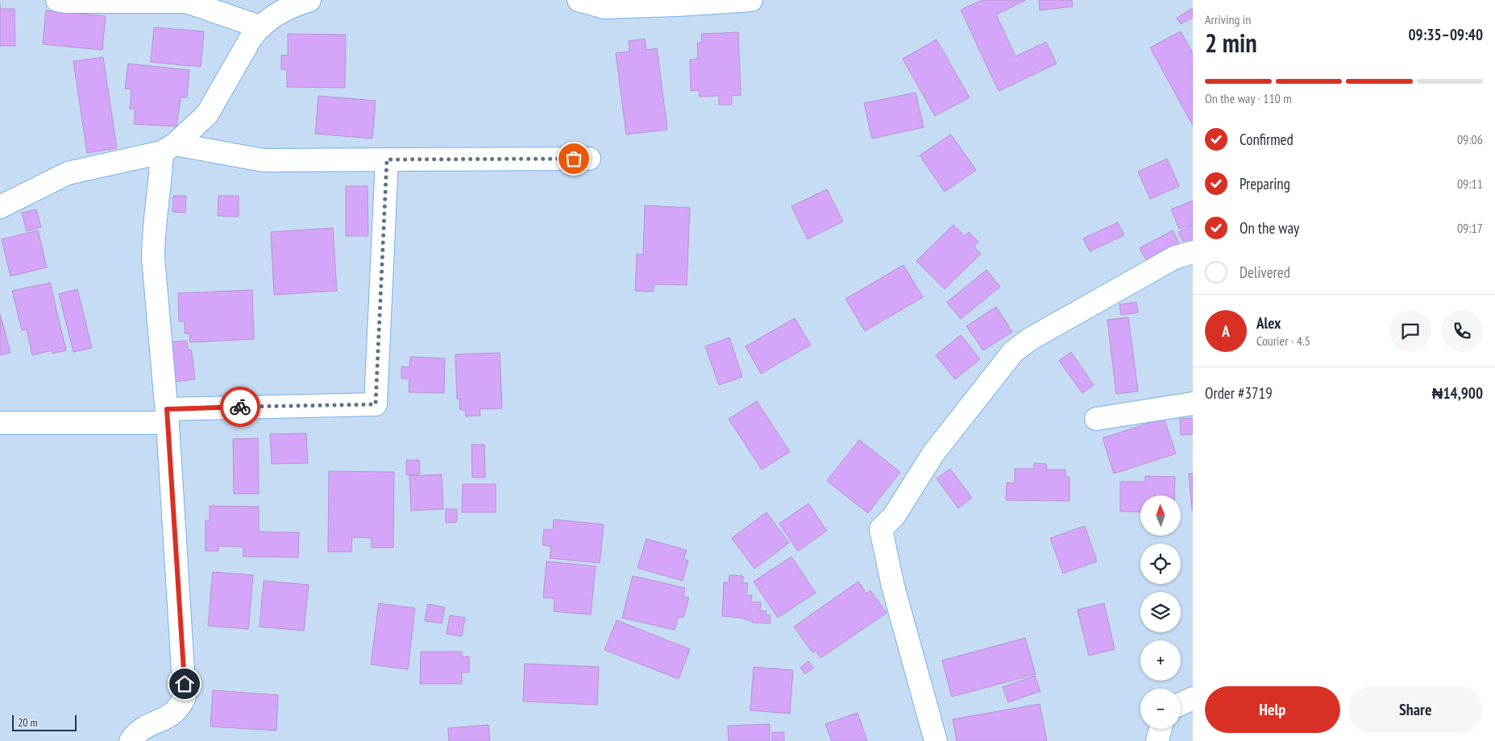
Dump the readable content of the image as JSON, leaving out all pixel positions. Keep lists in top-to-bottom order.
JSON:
{
  "scale_bar": "20 m",
  "north": "top",
  "page": {
    "heading": ["2 min", "Arriving in", "09:35–09:40"],
    "panel": [
      "Alex",
      "Courier · 4.5",
      "Order #3719",
      "₦14,900"
    ],
    "bar": "On the way · 110 m",
    "list": [
      ["Confirmed", "09:06"],
      ["Preparing", "09:11"],
      ["On the way", "09:17"],
      "Delivered"
    ],
    "round": "A",
    "map_buttons": ["+", "−"],
    "buttons": ["Help", "Share"],
    "scale": "20 m"
  }
}
